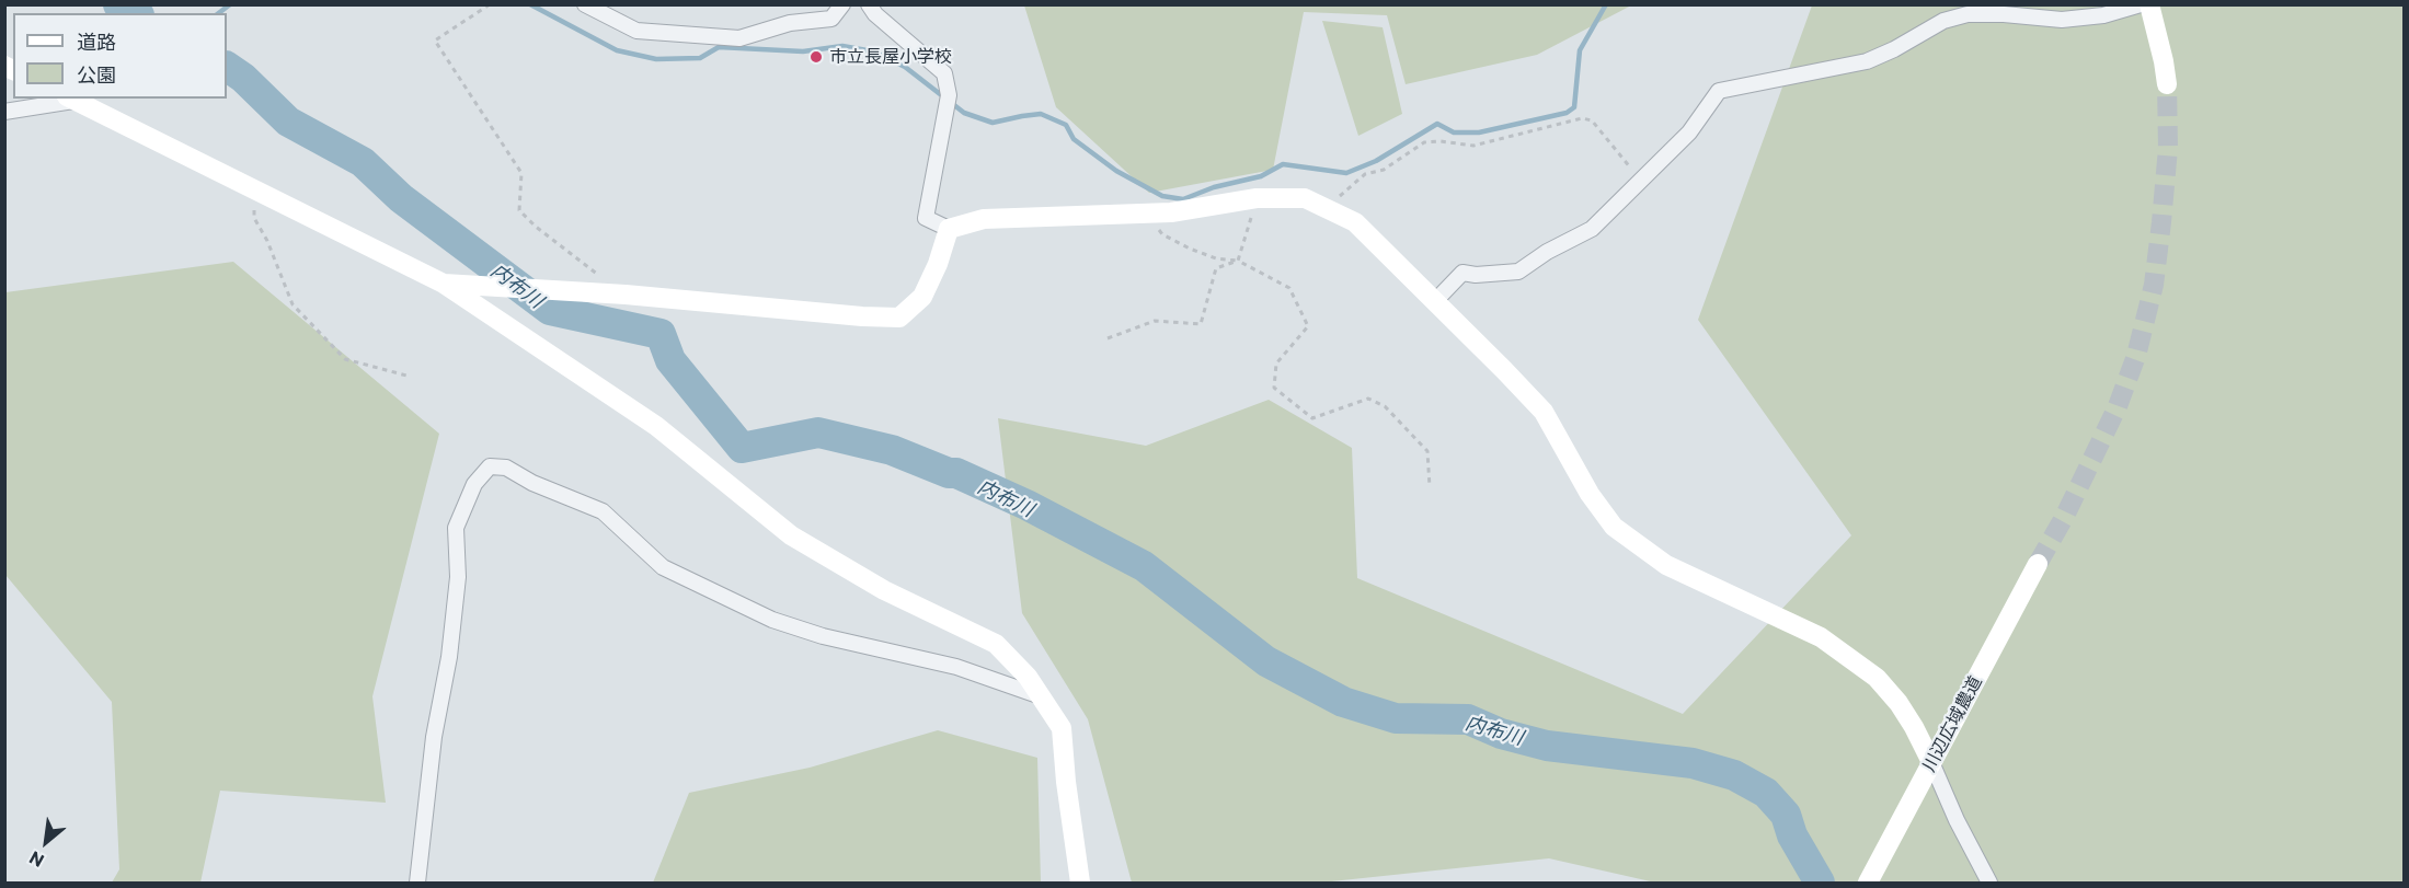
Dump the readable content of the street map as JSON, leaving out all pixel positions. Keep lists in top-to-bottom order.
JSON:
{
  "streets": {
    "street": ["川辺広域農道"]
  },
  "water": ["内布川"],
  "places": ["市立長屋小学校"],
  "legend": ["道路", "公園"],
  "north": "bottom left"
}
